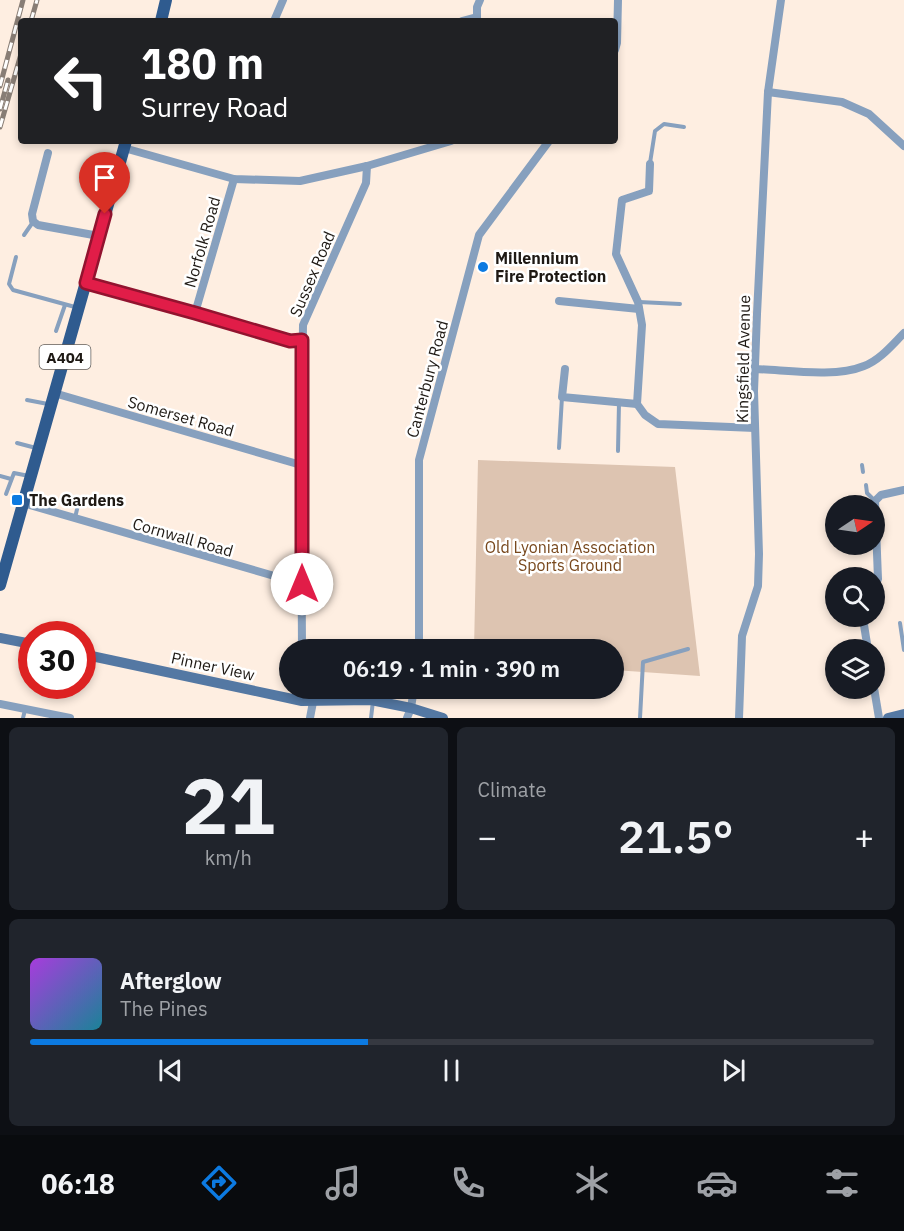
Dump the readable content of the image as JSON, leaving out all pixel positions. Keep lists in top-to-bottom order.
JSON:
{
  "streets": {
    "main road": ["A404"],
    "street": [
      "Norfolk Road",
      "Sussex Road",
      "Kingsfield Avenue",
      "Canterbury Road",
      "Somerset Road",
      "Cornwall Road",
      "Pinner View"
    ]
  },
  "crossings": [
    ["Sussex Road", "Somerset Road"],
    ["Sussex Road", "Cornwall Road"],
    ["A404", "Somerset Road"],
    ["A404", "Cornwall Road"]
  ],
  "parks": ["Old Lyonian Association Sports Ground"],
  "places": {
    "other": ["Millennium Fire Protection"],
    "transit": ["The Gardens"]
  },
  "north": "right",
  "page": {
    "turn": ["180 m", "Surrey Road"],
    "limit": "30",
    "trip": "06:19 · 1 min · 390 m",
    "tile": [
      ["21", "km/h"],
      "Climate"
    ],
    "heat": ["−", "21.5°", "+"],
    "song": ["Afterglow", "The Pines"],
    "tabs": "06:18"
  }
}
